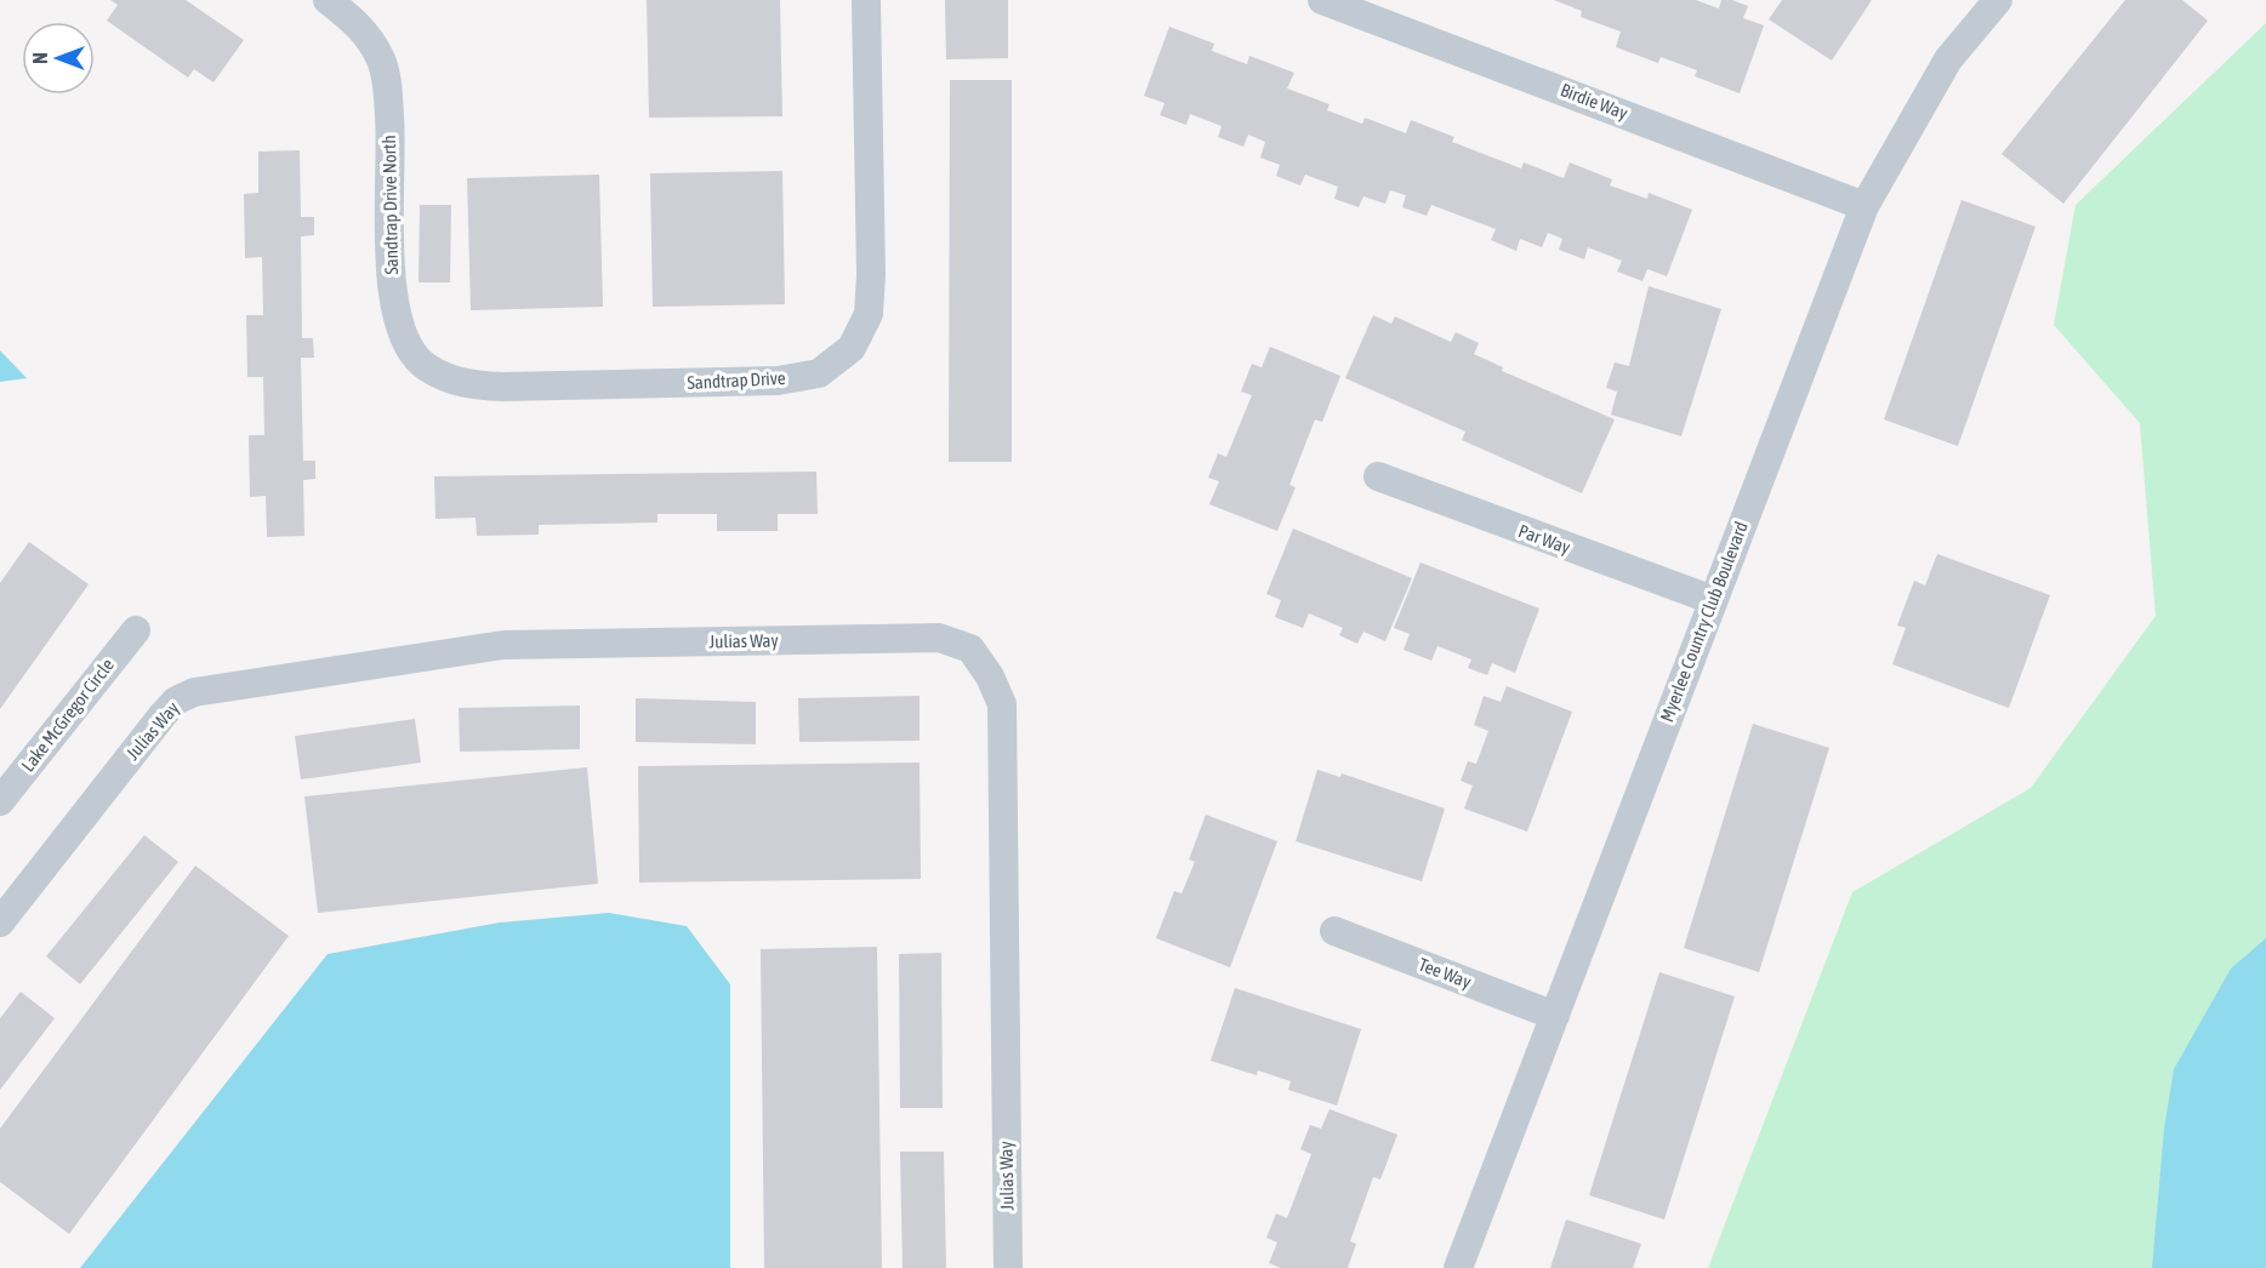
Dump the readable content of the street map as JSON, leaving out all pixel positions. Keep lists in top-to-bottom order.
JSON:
{
  "streets": {
    "street": [
      "Birdie Way",
      "Sandtrap Drive North",
      "Sandtrap Drive",
      "Par Way",
      "Myerlee Country Club Boulevard",
      "Julias Way",
      "Lake McGregor Circle",
      "Tee Way"
    ]
  },
  "crossings": [
    ["Birdie Way", "Myerlee Country Club Boulevard"],
    ["Sandtrap Drive North", "Sandtrap Drive"],
    ["Par Way", "Myerlee Country Club Boulevard"],
    ["Myerlee Country Club Boulevard", "Tee Way"]
  ],
  "north": "left"
}
